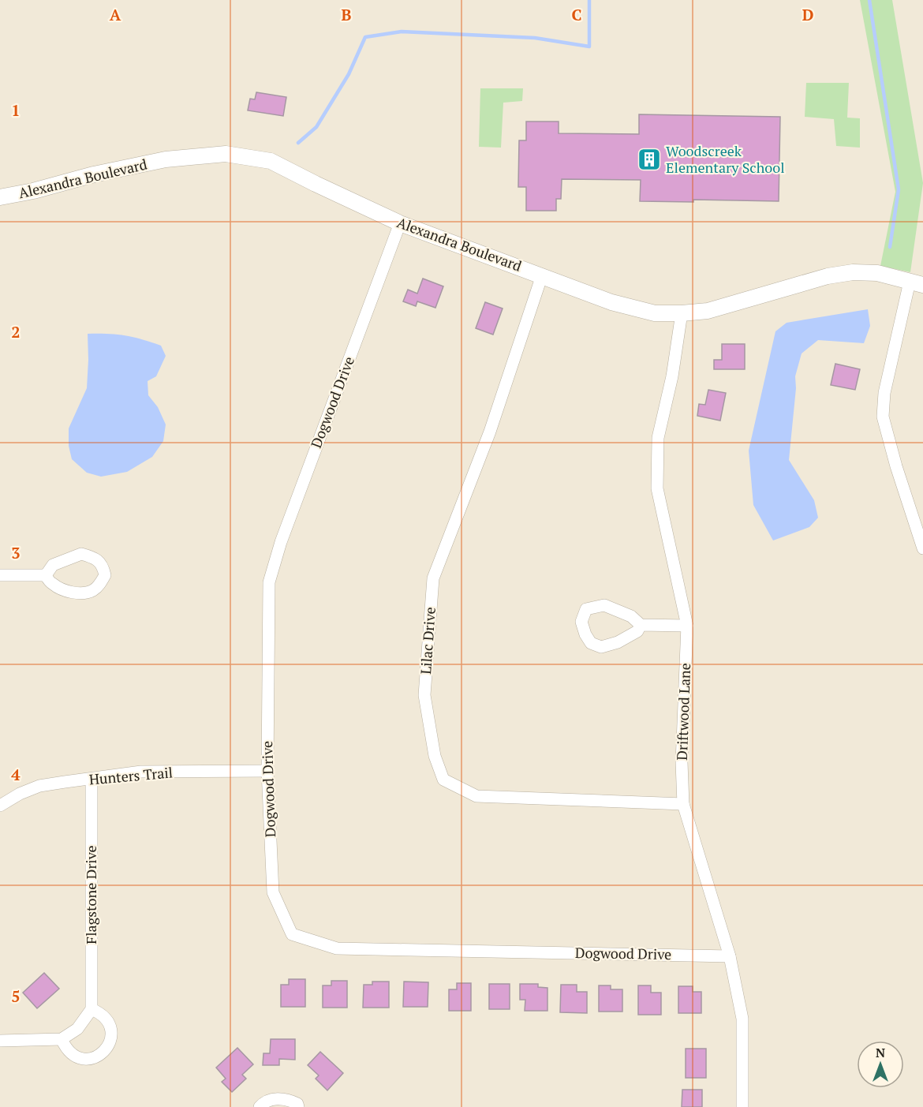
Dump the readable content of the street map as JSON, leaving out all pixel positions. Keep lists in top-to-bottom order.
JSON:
{
  "streets": {
    "street": [
      "Alexandra Boulevard",
      "Dogwood Drive",
      "Lilac Drive",
      "Driftwood Lane",
      "Hunters Trail",
      "Flagstone Drive"
    ]
  },
  "crossings": [
    ["Alexandra Boulevard", "Dogwood Drive"],
    ["Alexandra Boulevard", "Lilac Drive"],
    ["Alexandra Boulevard", "Driftwood Lane"],
    ["Dogwood Drive", "Driftwood Lane"],
    ["Dogwood Drive", "Hunters Trail"],
    ["Lilac Drive", "Driftwood Lane"],
    ["Hunters Trail", "Flagstone Drive"]
  ],
  "places": {
    "building": ["Woodscreek Elementary School"]
  },
  "north": "top",
  "grid": {
    "columns": [
      "A",
      "B",
      "C",
      "D"
    ],
    "rows": [
      "1",
      "2",
      "3",
      "4",
      "5"
    ]
  }
}
